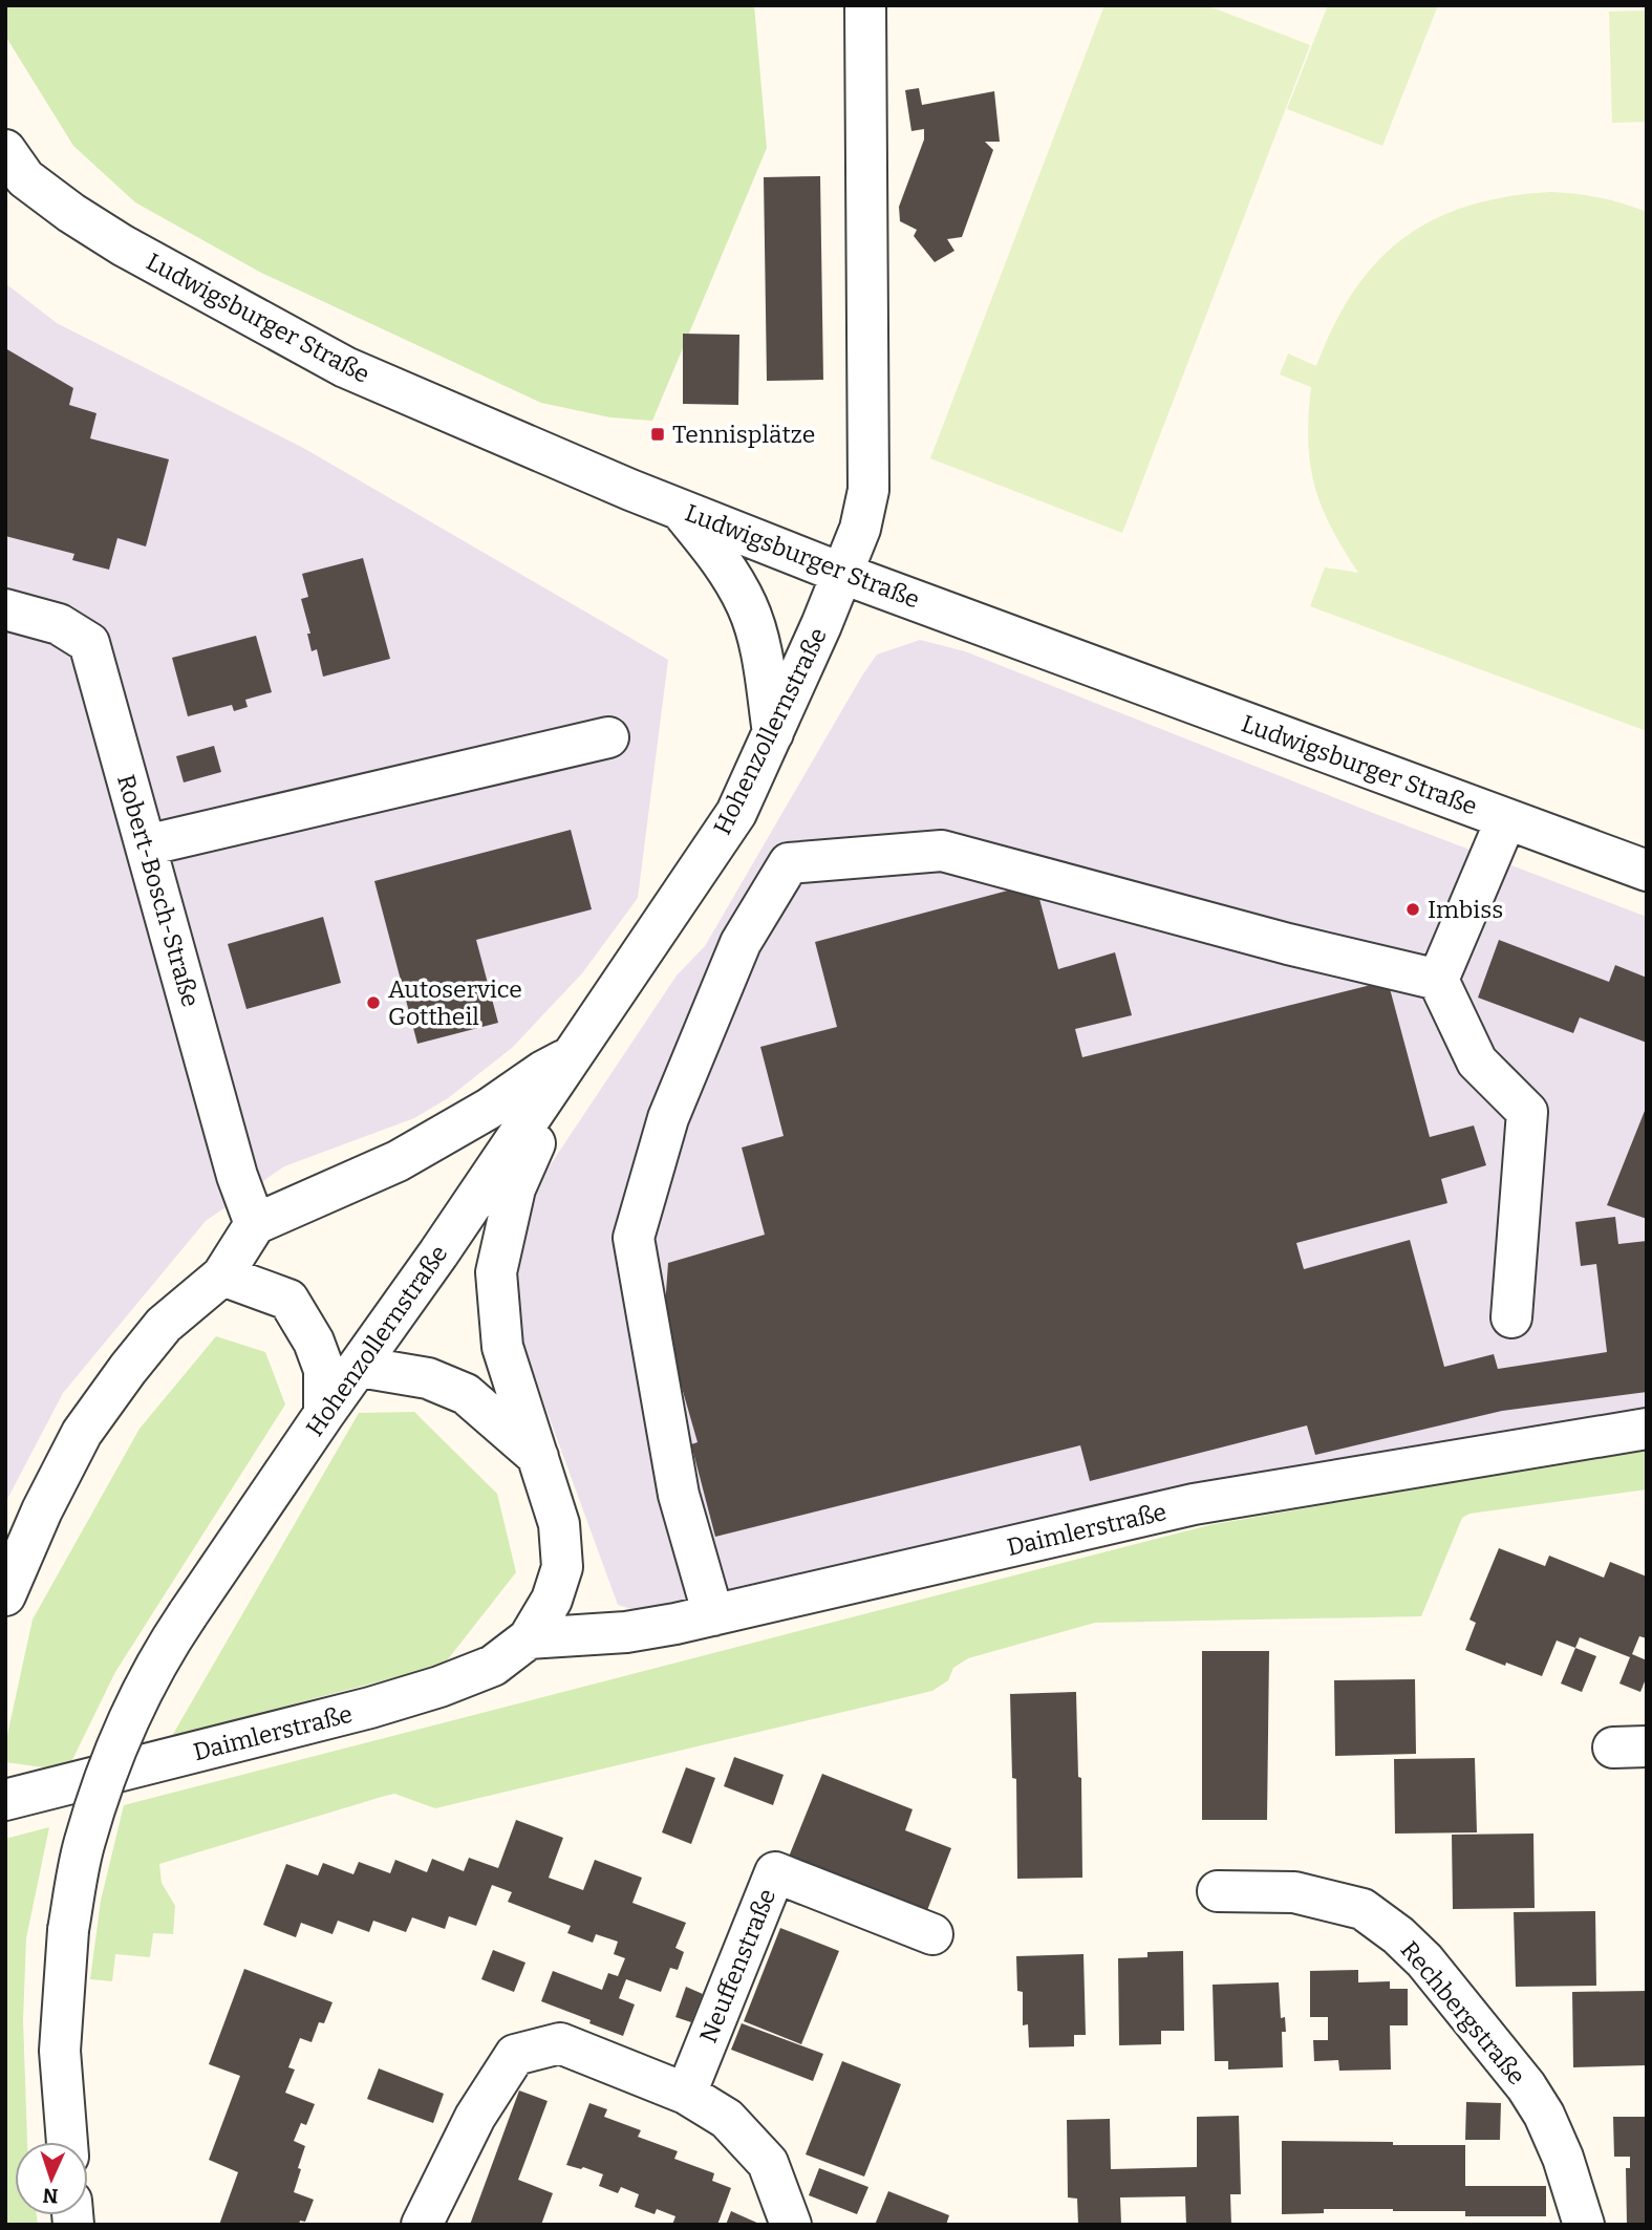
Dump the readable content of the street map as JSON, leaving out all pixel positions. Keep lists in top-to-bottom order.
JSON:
{
  "streets": {
    "street": [
      "Ludwigsburger Straße",
      "Hohenzollernstraße",
      "Robert-Bosch-Straße",
      "Daimlerstraße",
      "Neuffenstraße",
      "Rechbergstraße"
    ]
  },
  "crossings": [
    ["Ludwigsburger Straße", "Hohenzollernstraße"],
    ["Hohenzollernstraße", "Daimlerstraße"]
  ],
  "places": {
    "transit": ["Tennisplätze"],
    "other": ["Imbiss", "Autoservice Gottheil"]
  },
  "north": "bottom"
}
